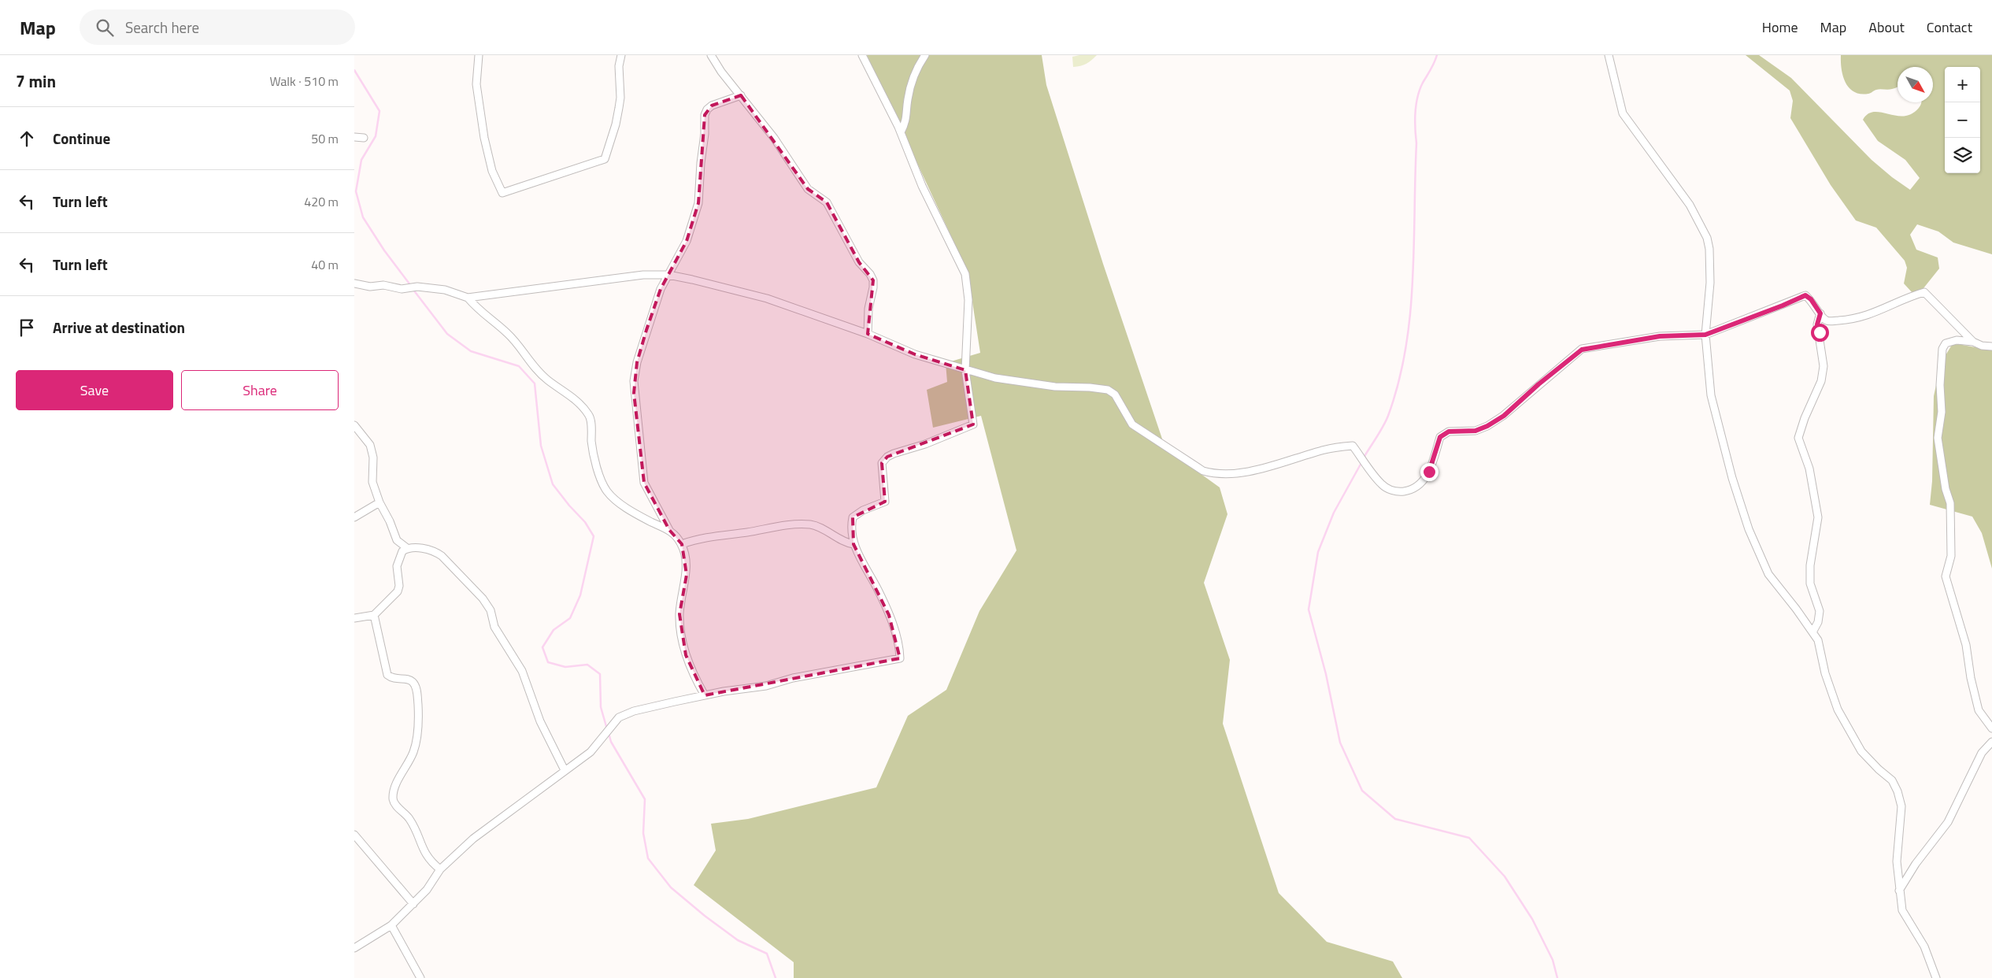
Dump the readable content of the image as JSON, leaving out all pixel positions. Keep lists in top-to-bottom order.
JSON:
{
  "north": "bottom right",
  "page": {
    "header": "Map",
    "search": "Search here",
    "nav": [
      "Home",
      "Map",
      "About",
      "Contact"
    ],
    "heading": ["7 min", "Walk · 510 m"],
    "map_buttons": ["+", "−"],
    "list": [
      ["Continue", "50 m"],
      ["Turn left", "420 m"],
      ["Turn left", "40 m"],
      "Arrive at destination"
    ],
    "buttons": ["Save", "Share"]
  }
}
